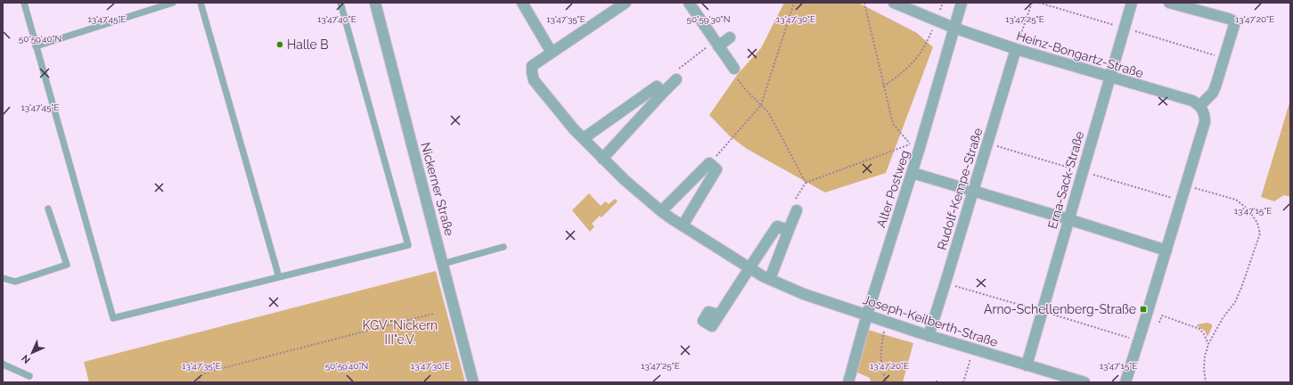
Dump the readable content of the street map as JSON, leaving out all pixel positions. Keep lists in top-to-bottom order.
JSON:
{
  "streets": {
    "street": [
      "Heinz-Bongartz-Straße",
      "Erna-Sack-Straße",
      "Nickerner Straße",
      "Alter Postweg",
      "Rudolf-Kempe-Straße",
      "Joseph-Keilberth-Straße"
    ]
  },
  "crossings": [
    ["Heinz-Bongartz-Straße", "Erna-Sack-Straße"],
    ["Heinz-Bongartz-Straße", "Alter Postweg"],
    ["Heinz-Bongartz-Straße", "Rudolf-Kempe-Straße"],
    ["Erna-Sack-Straße", "Joseph-Keilberth-Straße"],
    ["Alter Postweg", "Joseph-Keilberth-Straße"],
    ["Rudolf-Kempe-Straße", "Joseph-Keilberth-Straße"]
  ],
  "parks": ["KGV \"Nickern III\"e.V."],
  "places": {
    "other": ["Halle B"],
    "transit": ["Arno-Schellenberg-Straße"]
  },
  "north": "bottom left",
  "coordinates": [
    "13°47'45\"E",
    "13°47'35\"E",
    "50°59'30\"N",
    "13°47'30\"E",
    "13°47'25\"E",
    "13°47'20\"E",
    "13°47'40\"E",
    "50°59'40\"N",
    "13°47'15\"E"
  ]
}
